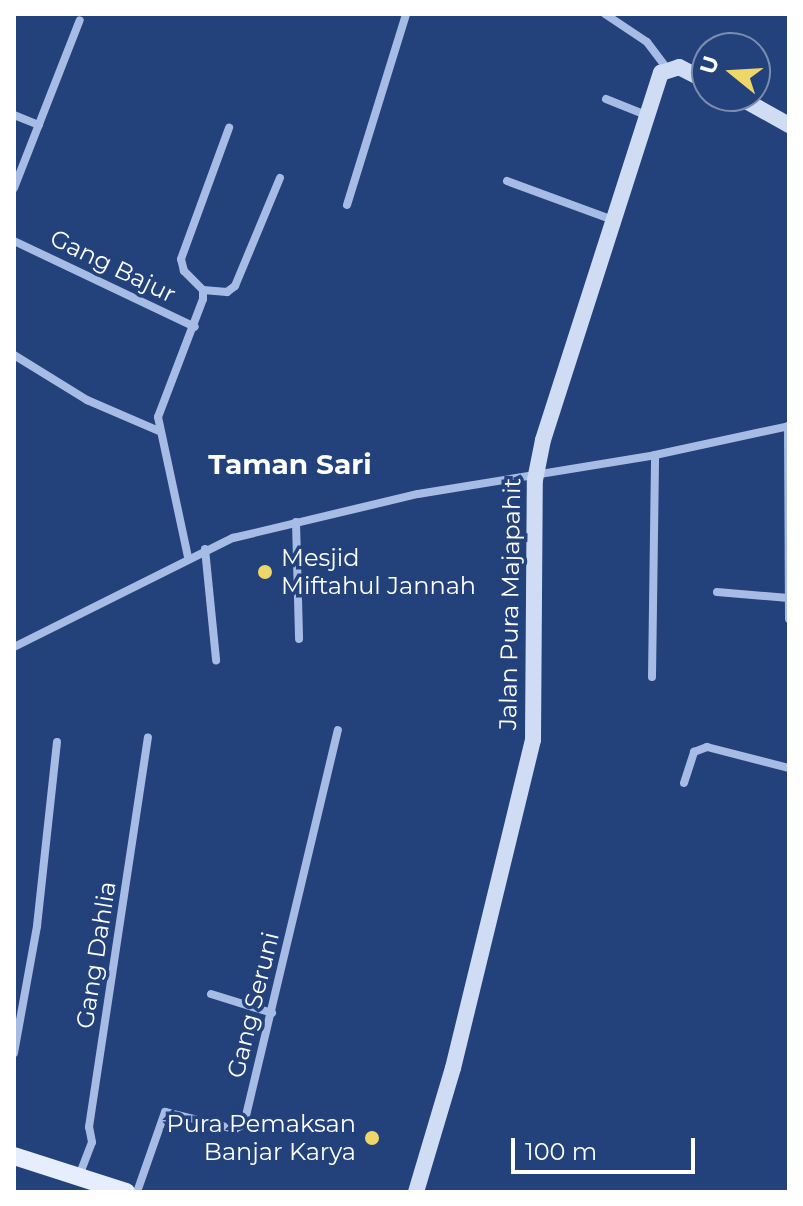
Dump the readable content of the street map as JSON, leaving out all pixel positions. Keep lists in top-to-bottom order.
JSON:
{
  "streets": {
    "street": [
      "Gang Bajur",
      "Jalan Pura Majapahit",
      "Gang Dahlia",
      "Gang Seruni"
    ]
  },
  "districts": ["Taman Sari"],
  "places": ["Mesjid Miftahul Jannah", "Pura Pemaksan Banjar Karya"],
  "scale_bar": "100 m",
  "north": "left"
}
